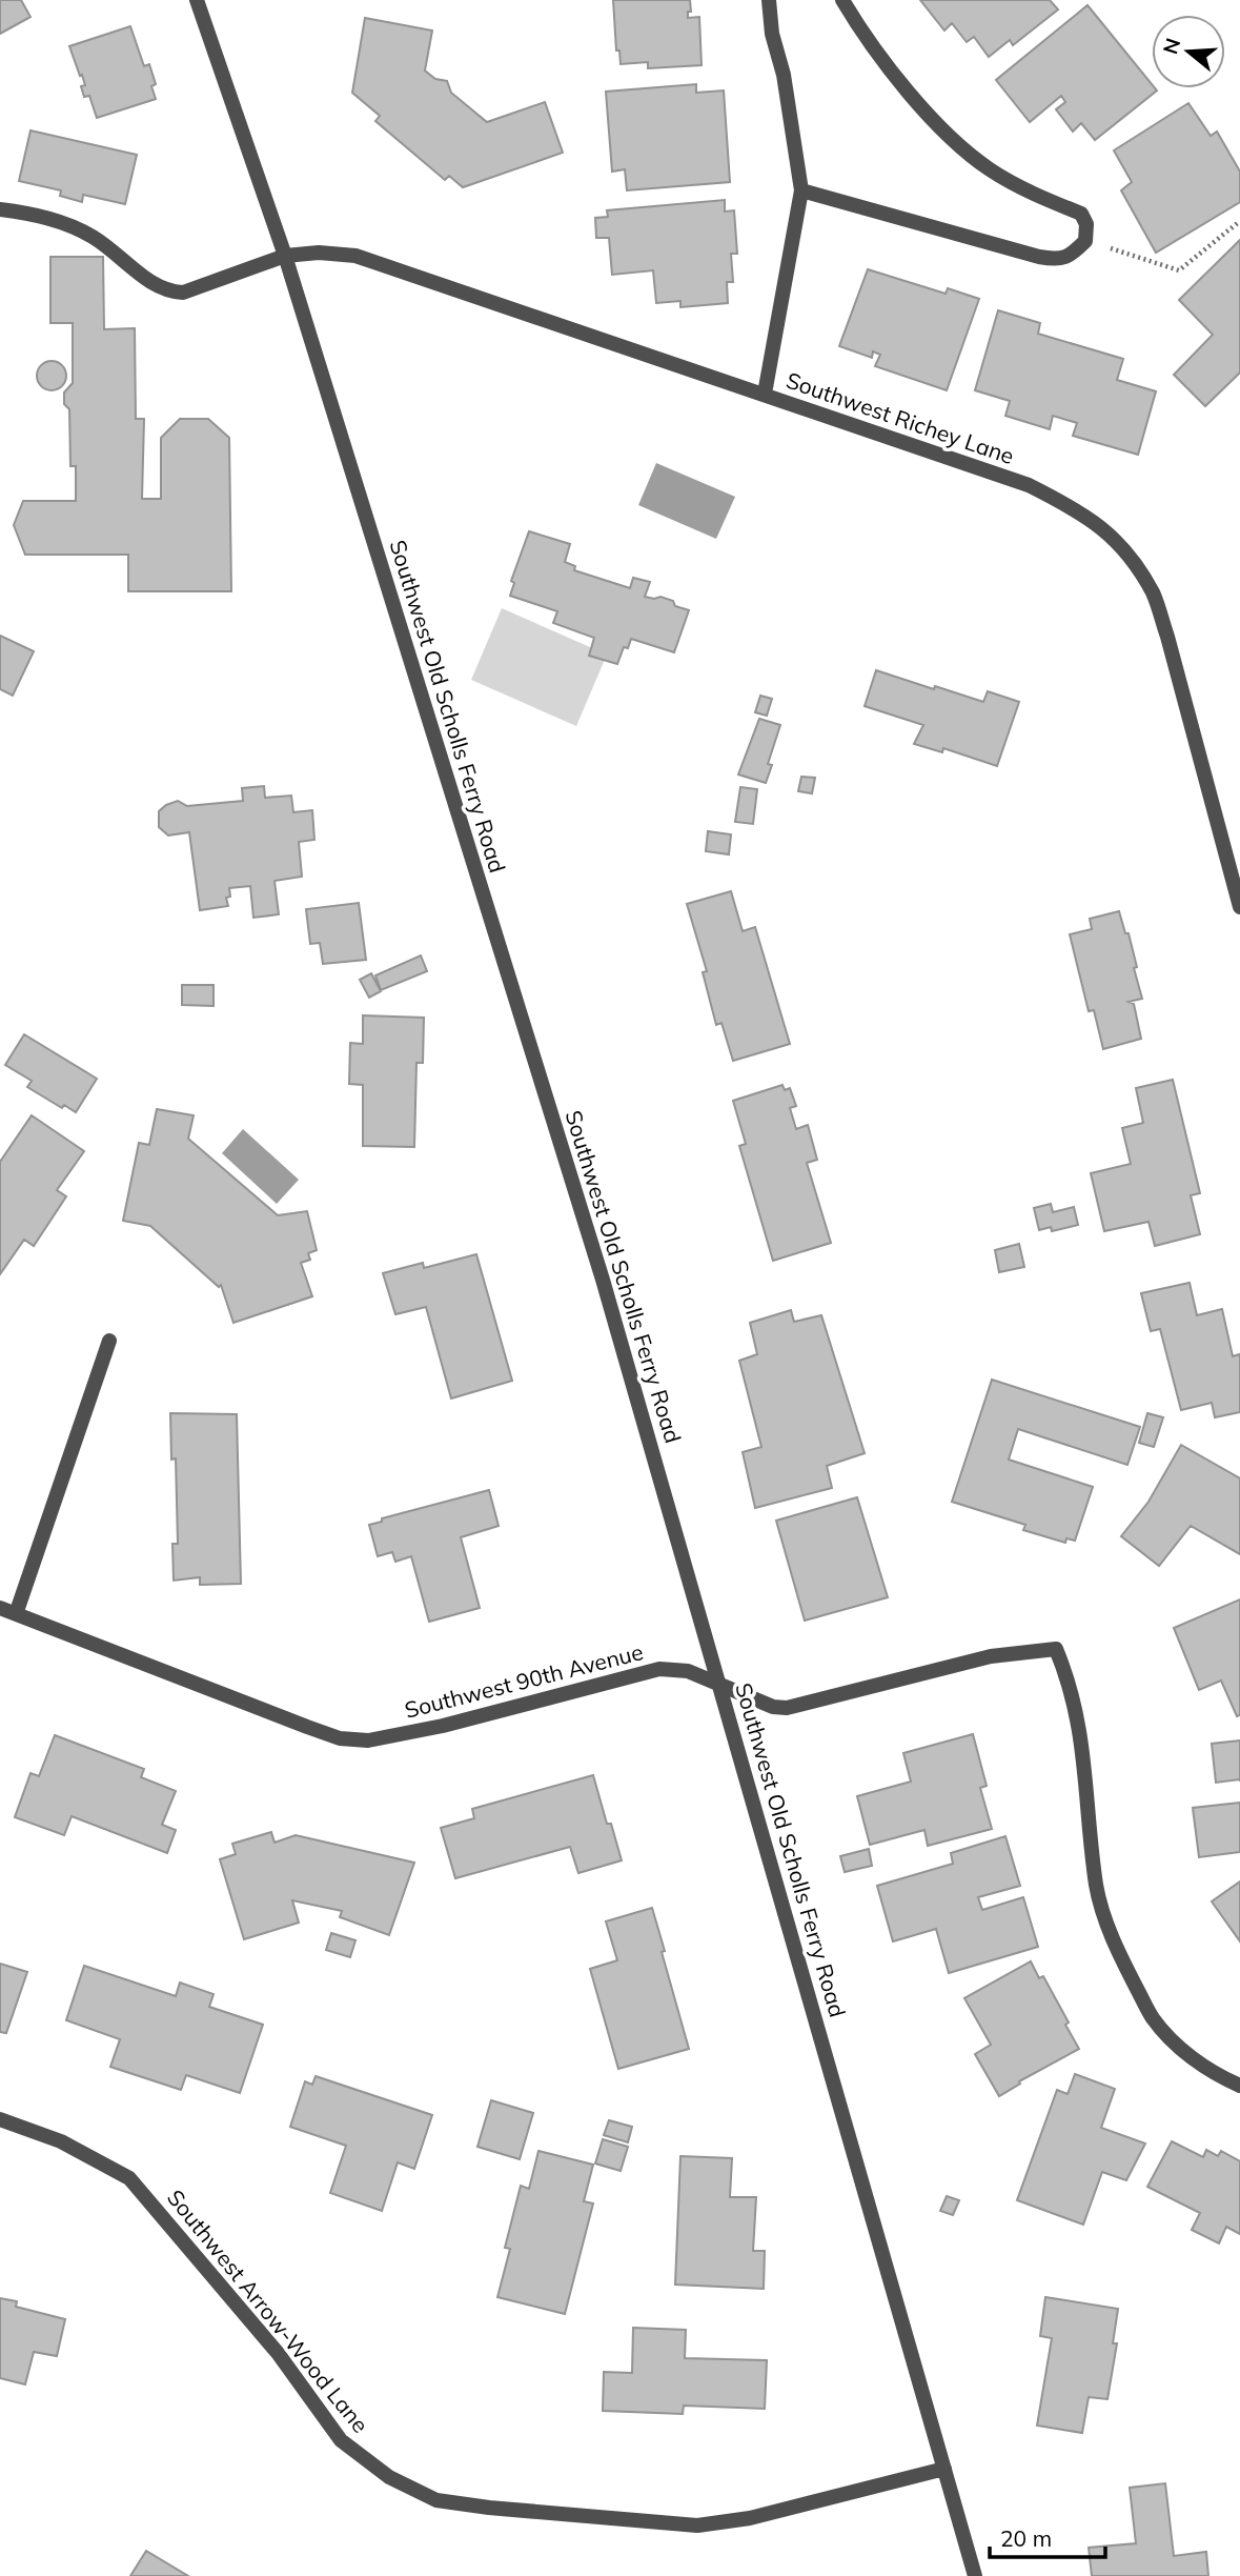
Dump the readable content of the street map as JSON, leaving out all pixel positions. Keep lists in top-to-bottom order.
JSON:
{
  "streets": {
    "street": [
      "Southwest Richey Lane",
      "Southwest Old Scholls Ferry Road",
      "Southwest 90th Avenue",
      "Southwest Arrow-Wood Lane"
    ]
  },
  "crossings": [
    ["Southwest Richey Lane", "Southwest Old Scholls Ferry Road"],
    ["Southwest Old Scholls Ferry Road", "Southwest 90th Avenue"],
    ["Southwest Old Scholls Ferry Road", "Southwest Arrow-Wood Lane"]
  ],
  "scale_bar": "20 m",
  "north": "left"
}
